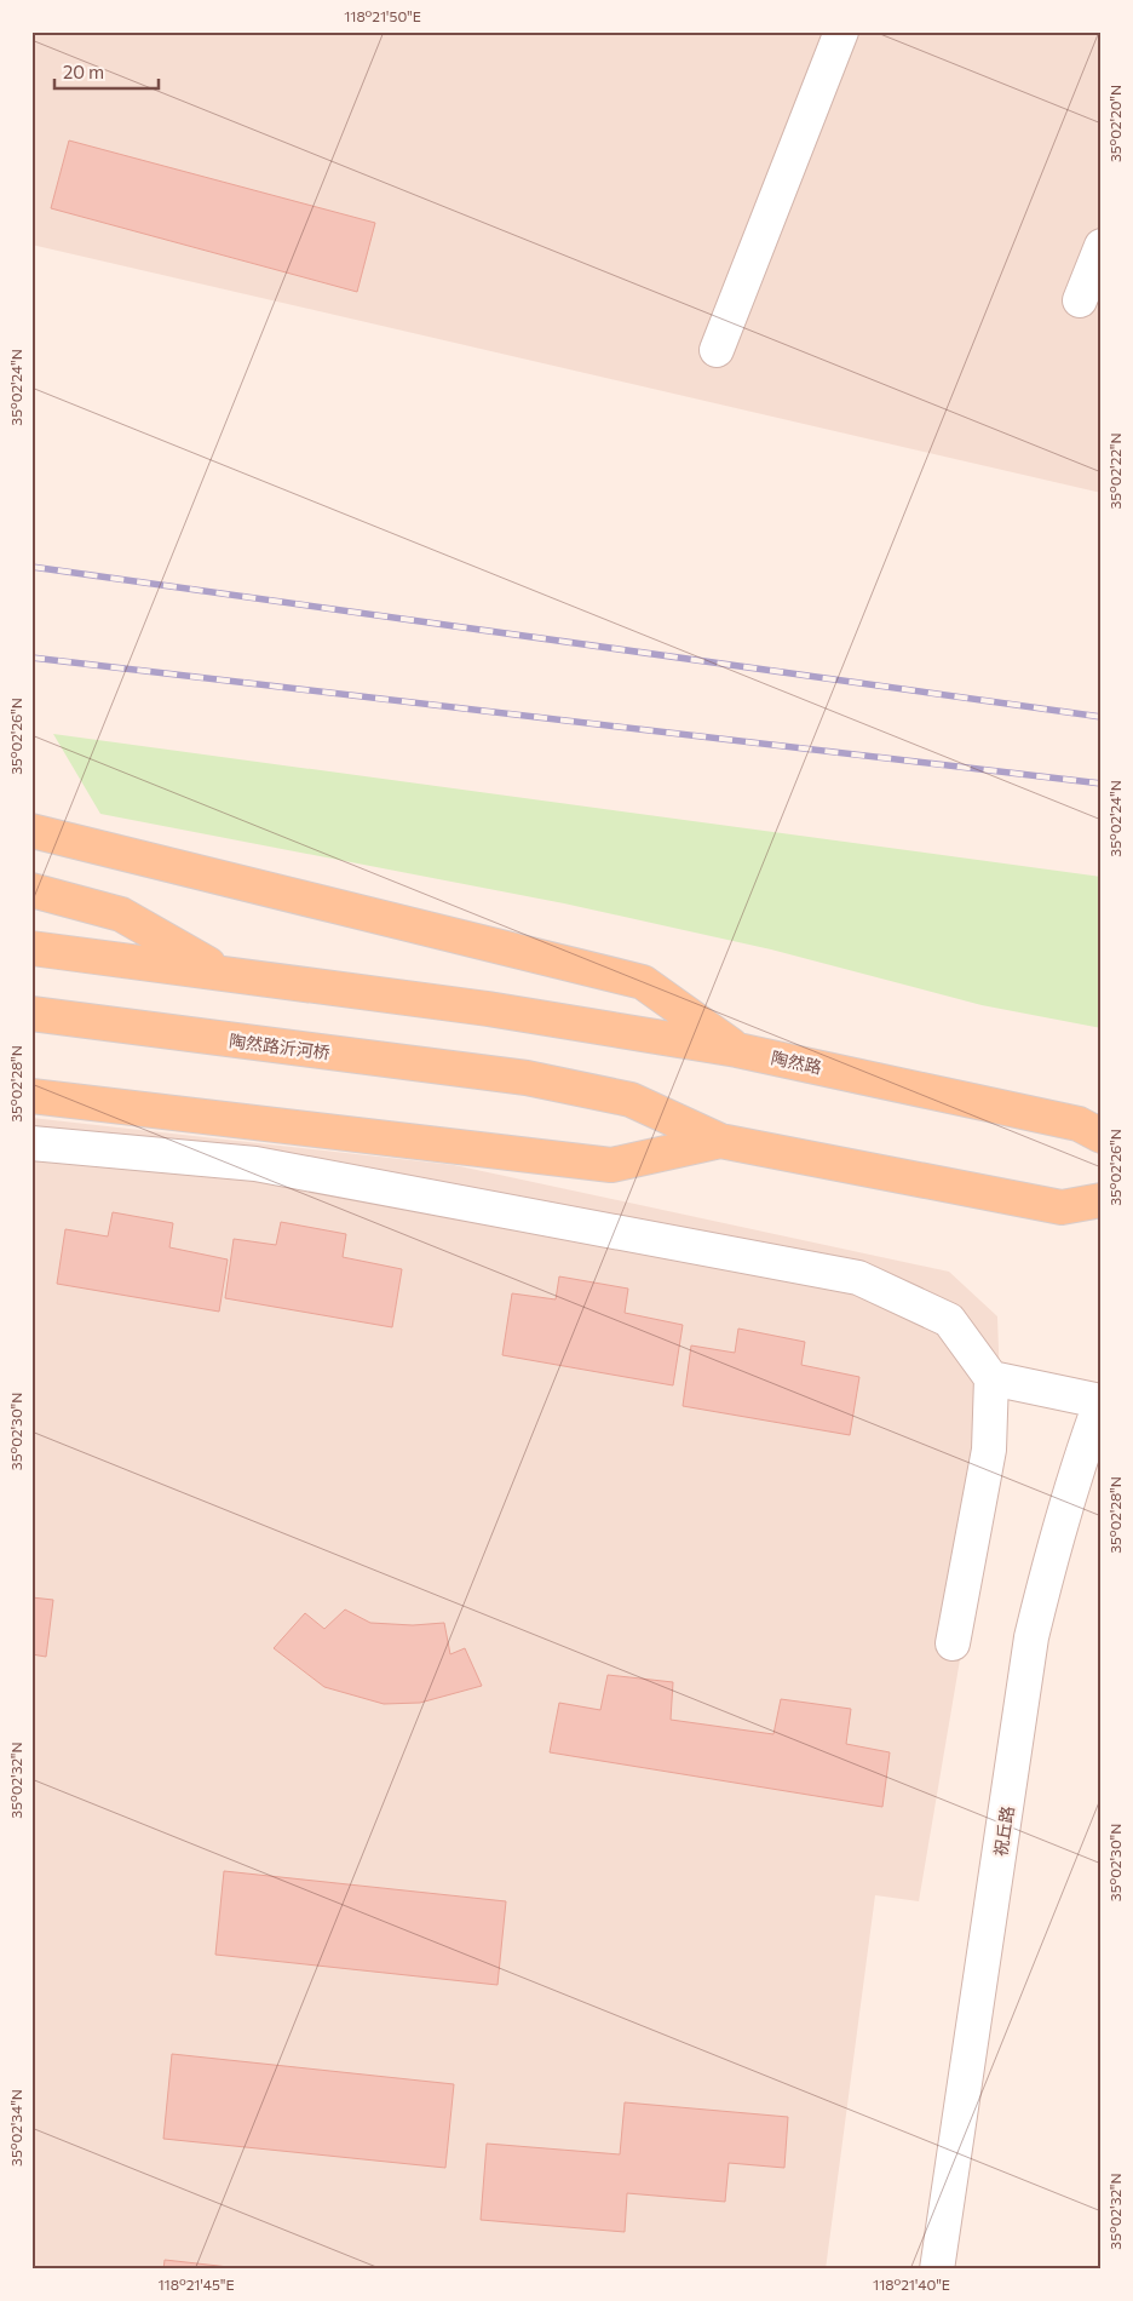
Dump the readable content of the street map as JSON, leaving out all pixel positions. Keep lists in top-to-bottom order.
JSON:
{
  "streets": {
    "main road": ["陶然路沂河桥", "陶然路"],
    "street": ["祝丘路"]
  },
  "scale_bar": "20 m",
  "coordinates": [
    "118°21'50\"E",
    "35°02'20\"N",
    "35°02'24\"N",
    "35°02'22\"N",
    "35°02'26\"N",
    "35°02'28\"N",
    "35°02'30\"N",
    "35°02'32\"N",
    "35°02'34\"N",
    "118°21'45\"E",
    "118°21'40\"E"
  ]
}
